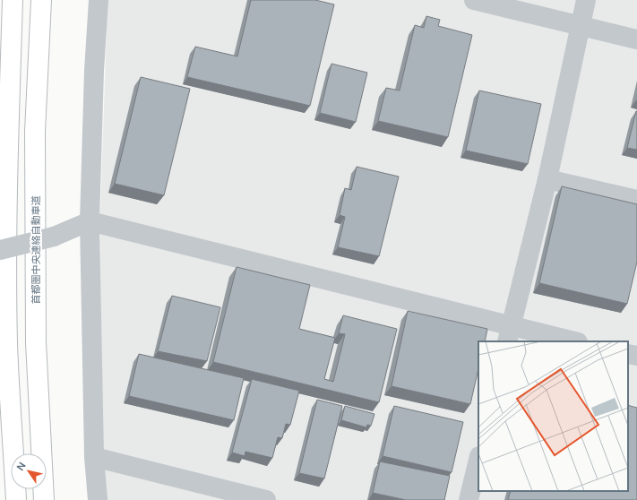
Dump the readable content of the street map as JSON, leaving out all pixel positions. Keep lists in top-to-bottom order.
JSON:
{
  "streets": {
    "highway": ["首都圏中央連絡自動車道"]
  },
  "north": "top left"
}
